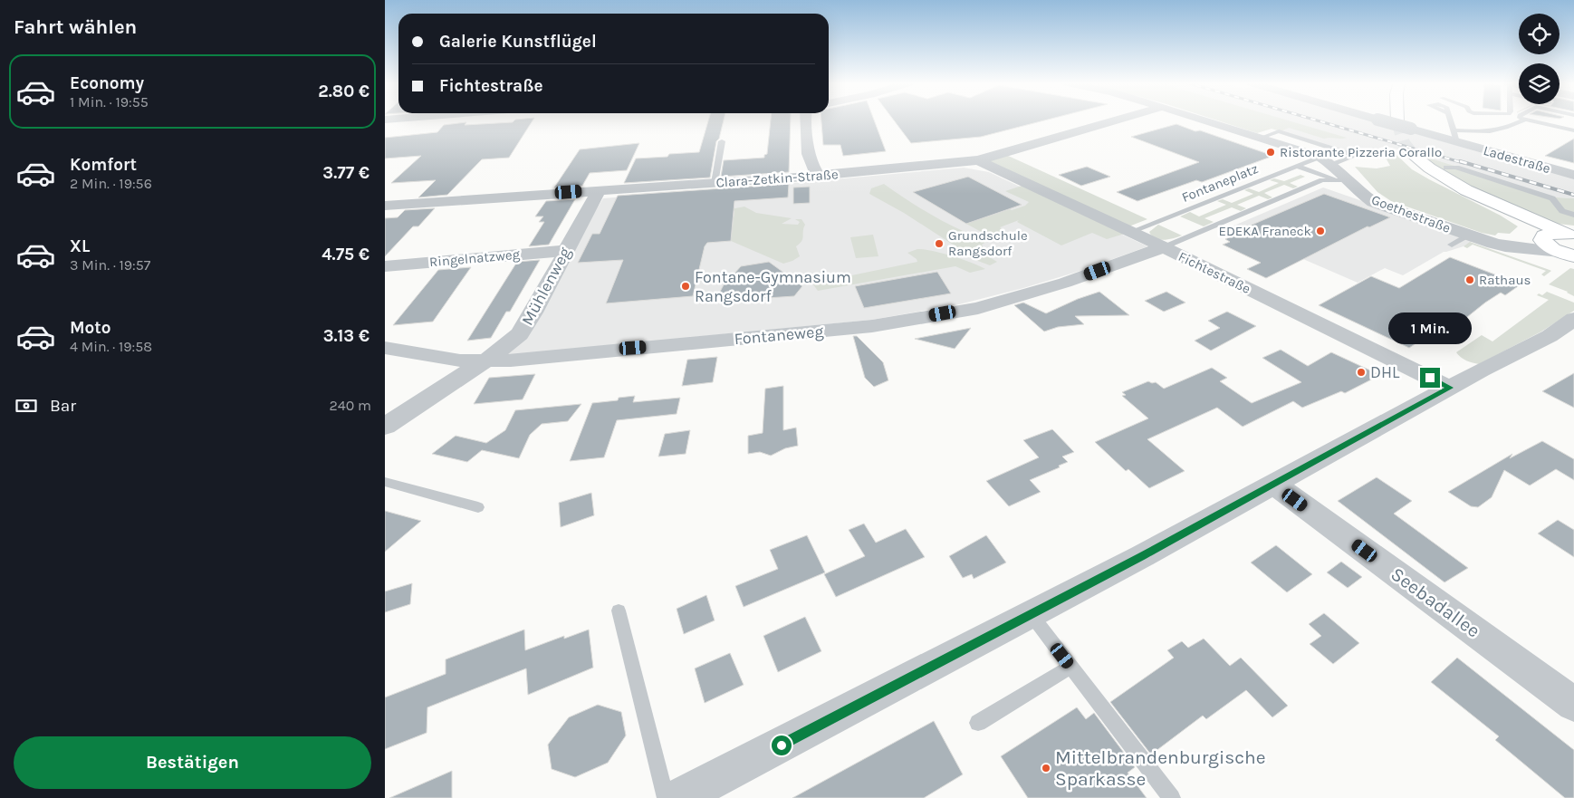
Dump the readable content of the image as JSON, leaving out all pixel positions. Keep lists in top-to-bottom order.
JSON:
{
  "streets": {
    "street": [
      "Ladestraße",
      "Clara-Zetkin-Straße",
      "Goethestraße",
      "Ringelnatzweg",
      "Fichtestraße",
      "Mühlenweg",
      "Fontaneweg",
      "Seebadallee"
    ],
    "lane": ["Fontaneplatz"]
  },
  "crossings": [
    ["Clara-Zetkin-Straße", "Fichtestraße"],
    ["Clara-Zetkin-Straße", "Mühlenweg"],
    ["Fontaneplatz", "Goethestraße"],
    ["Fontaneplatz", "Fichtestraße"],
    ["Ringelnatzweg", "Mühlenweg"],
    ["Fichtestraße", "Fontaneweg"],
    ["Mühlenweg", "Fontaneweg"]
  ],
  "places": [
    "Ristorante Pizzeria Corallo",
    "EDEKA Franeck",
    "Grundschule Rangsdorf",
    "Rathaus",
    "Fontane-Gymnasium Rangsdorf",
    "DHL",
    "Mittelbrandenburgische Sparkasse"
  ],
  "page": {
    "heading": "Fahrt wählen",
    "banner": ["Galerie Kunstflügel", "Fichtestraße"],
    "list": [
      {
        "name": "Economy",
        "note": "1 Min. · 19:55",
        "value": "2.80 €"
      },
      {
        "name": "Komfort",
        "note": "2 Min. · 19:56",
        "value": "3.77 €"
      },
      {
        "name": "XL",
        "note": "3 Min. · 19:57",
        "value": "4.75 €"
      },
      {
        "name": "Moto",
        "note": "4 Min. · 19:58",
        "value": "3.13 €"
      }
    ],
    "bubble": "1 Min.",
    "pay": ["Bar", "240 m"],
    "buttons": "Bestätigen"
  }
}
